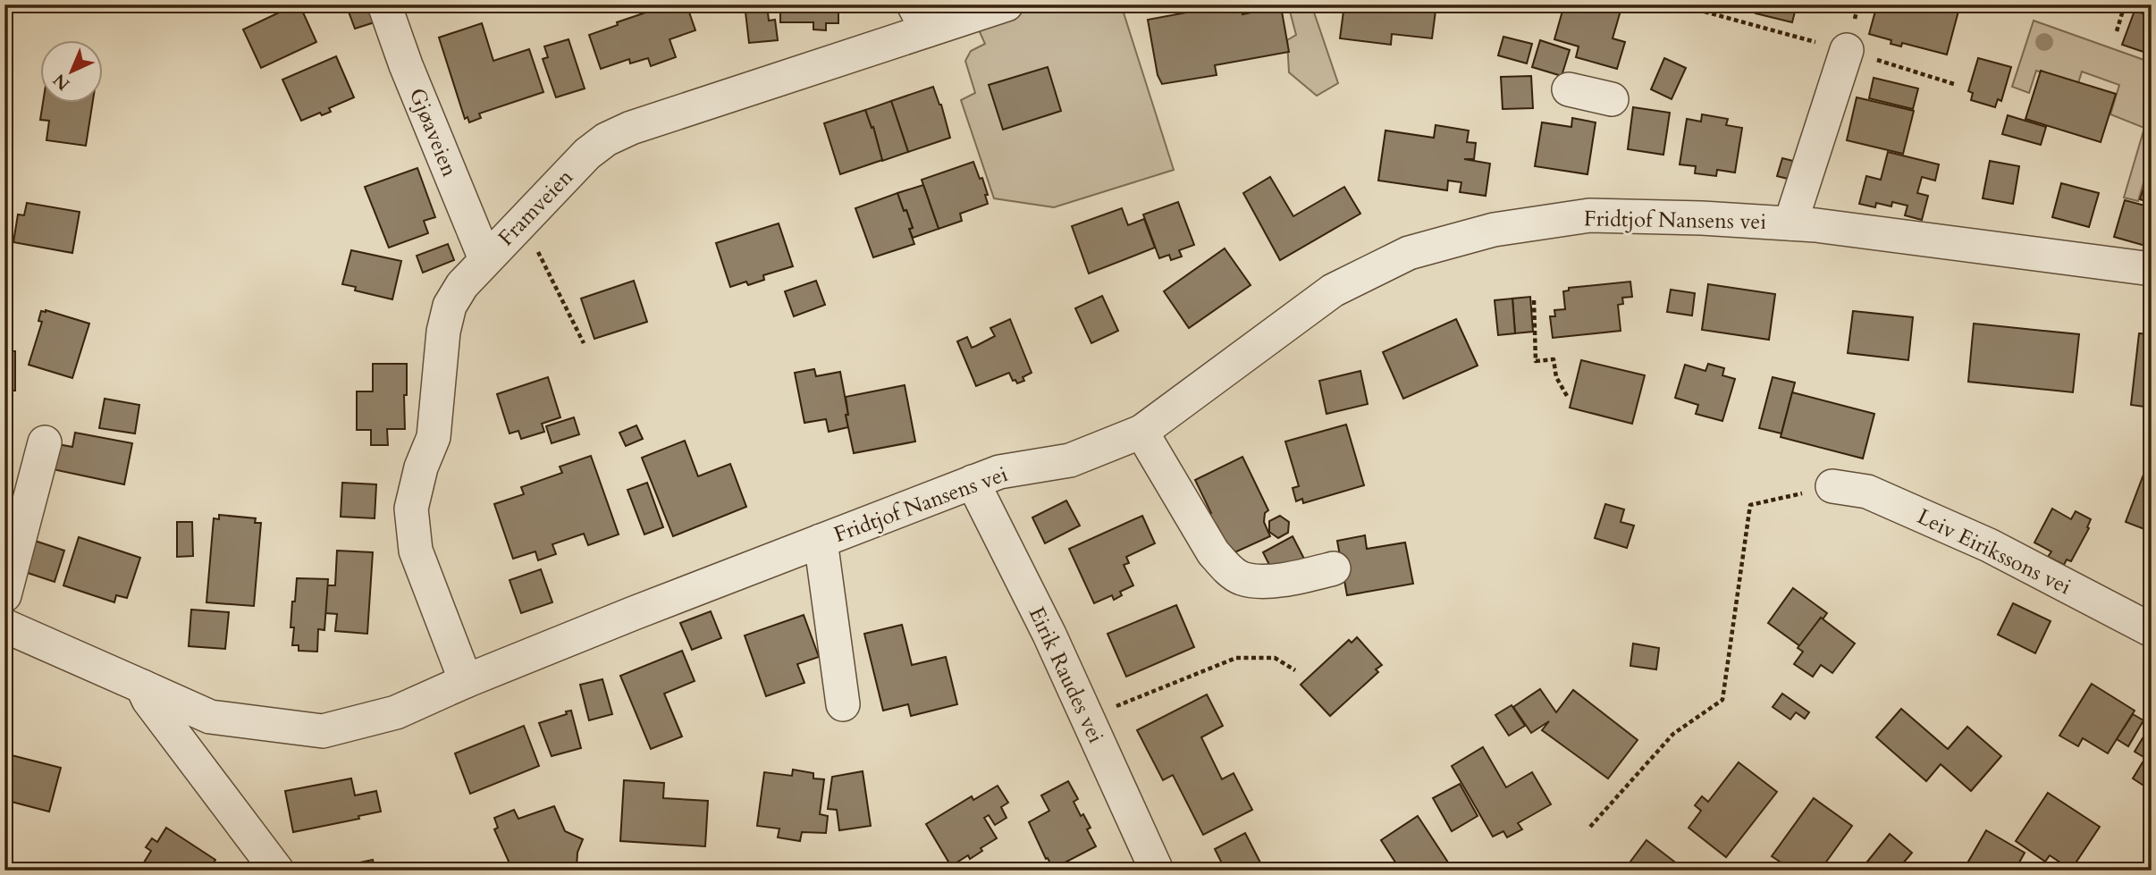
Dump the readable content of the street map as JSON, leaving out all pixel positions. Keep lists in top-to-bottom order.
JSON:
{
  "streets": {
    "street": [
      "Gjøaveien",
      "Framveien",
      "Fridtjof Nansens vei",
      "Leiv Eirikssons vei",
      "Eirik Raudes vei"
    ]
  },
  "crossings": [
    ["Gjøaveien", "Framveien"],
    ["Framveien", "Fridtjof Nansens vei"],
    ["Fridtjof Nansens vei", "Eirik Raudes vei"]
  ],
  "north": "bottom left"
}
